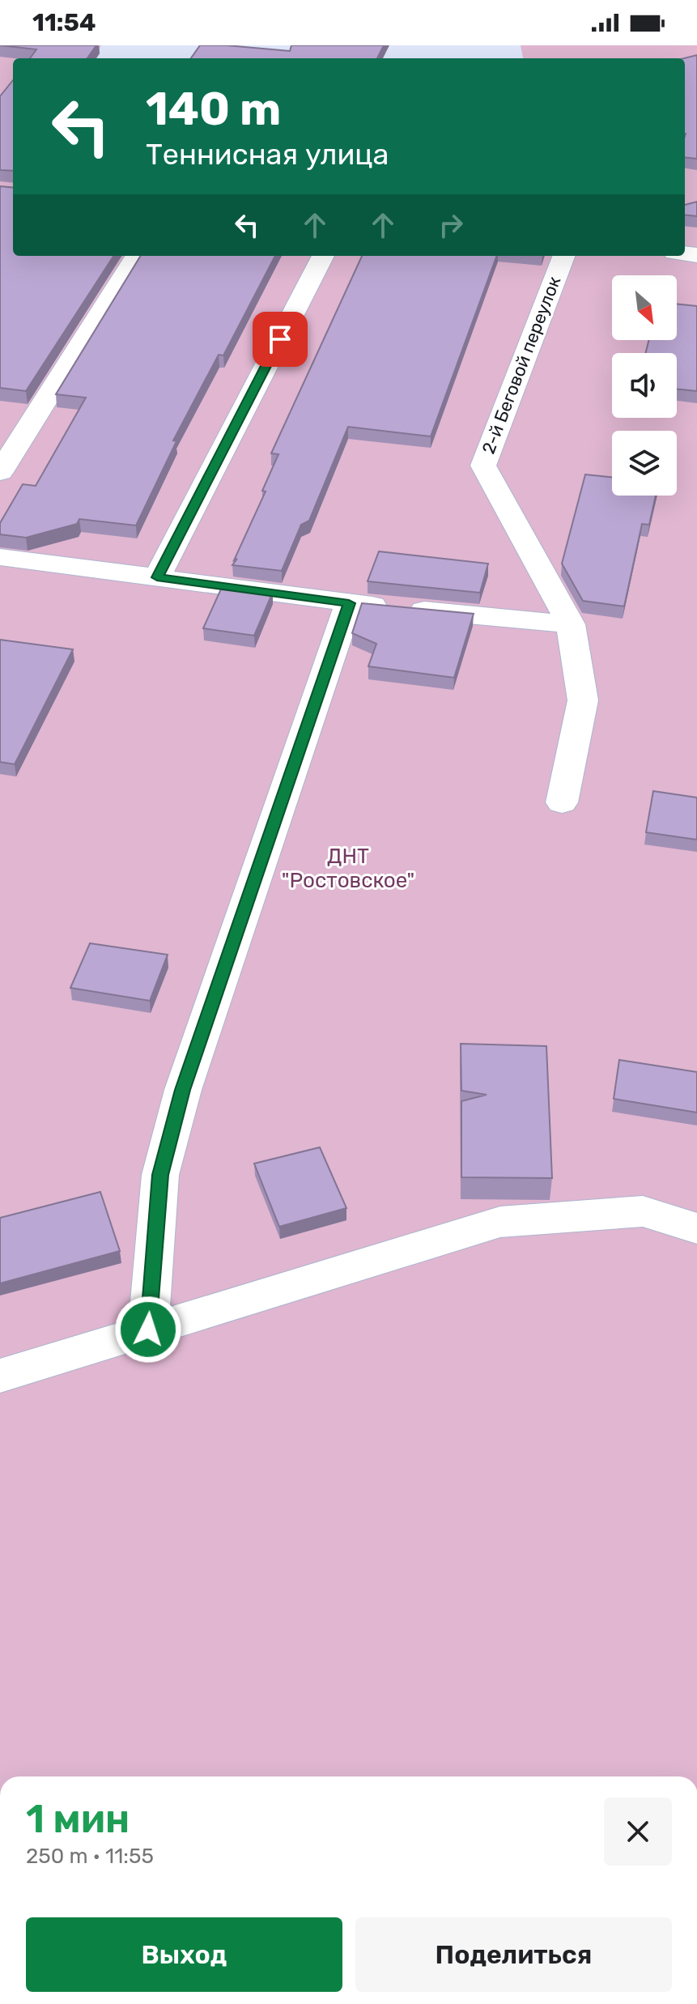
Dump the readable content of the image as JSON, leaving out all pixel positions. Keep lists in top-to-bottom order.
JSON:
{
  "streets": {
    "street": ["2-й Беговой переулок"]
  },
  "parks": ["ДНТ \"Ростовское\""],
  "north": "bottom right",
  "page": {
    "status": "11:54",
    "turn": ["140 m", "Теннисная улица"],
    "heading": ["1 мин", "250 m · 11:55"],
    "buttons": ["Выход", "Поделиться"]
  }
}
